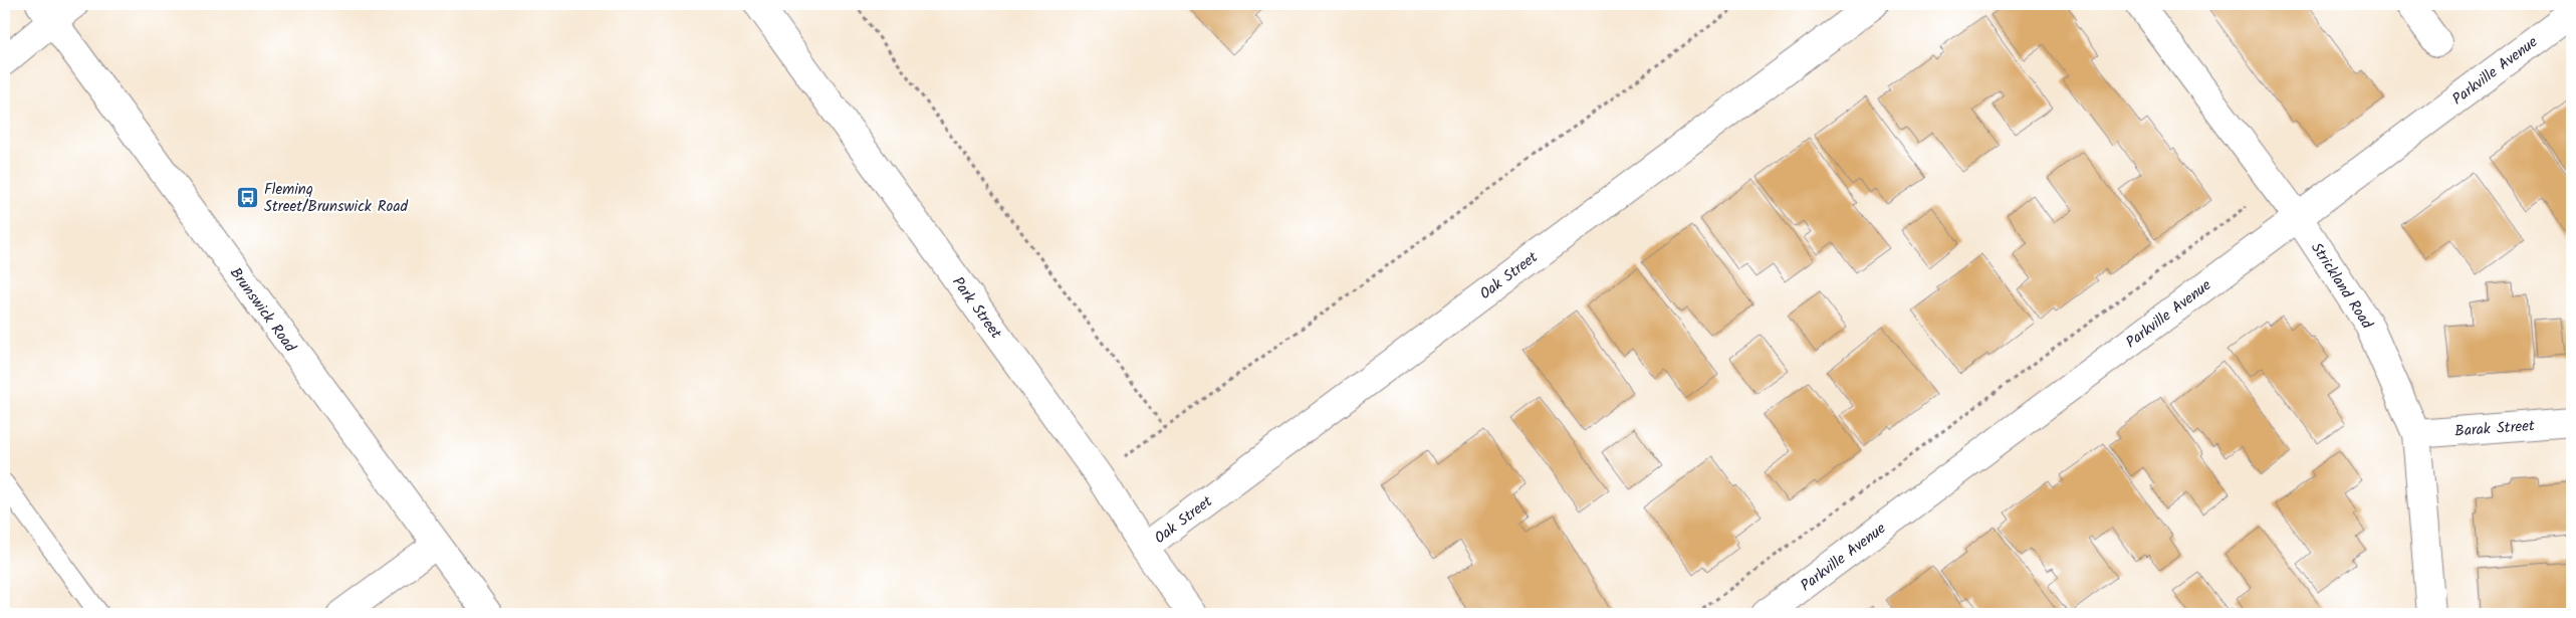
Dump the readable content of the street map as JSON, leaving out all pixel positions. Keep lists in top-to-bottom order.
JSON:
{
  "streets": {
    "street": [
      "Parkville Avenue",
      "Oak Street",
      "Strickland Road",
      "Park Street",
      "Brunswick Road",
      "Barak Street"
    ]
  },
  "crossings": [
    ["Parkville Avenue", "Strickland Road"],
    ["Oak Street", "Park Street"],
    ["Strickland Road", "Barak Street"]
  ],
  "places": {
    "bus stop": ["Fleming Street/Brunswick Road"]
  }
}
